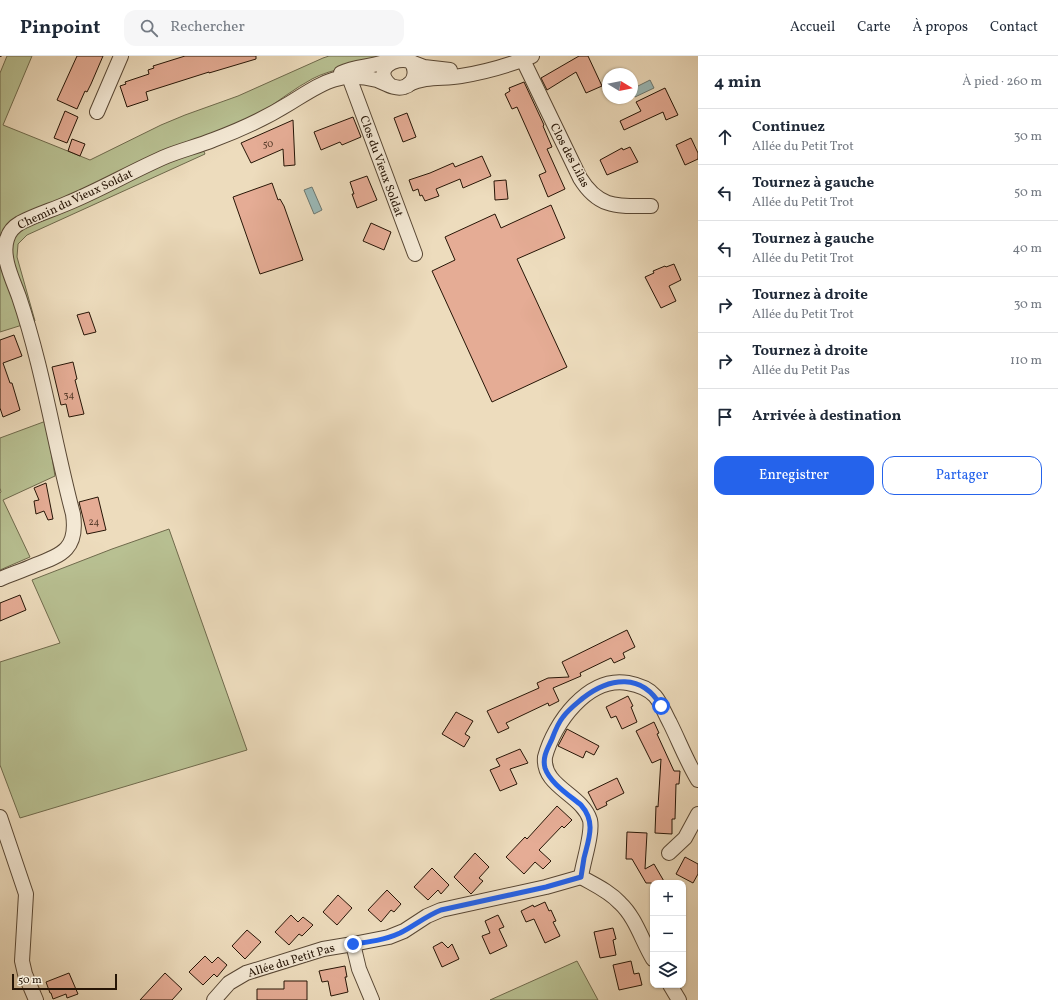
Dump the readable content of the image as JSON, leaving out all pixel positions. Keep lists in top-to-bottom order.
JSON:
{
  "streets": {
    "street": [
      "Clos des Lilas",
      "Clos du Vieux Soldat",
      "Chemin du Vieux Soldat",
      "Allée du Petit Pas"
    ]
  },
  "crossings": [
    ["Clos du Vieux Soldat", "Chemin du Vieux Soldat"]
  ],
  "house_numbers": ["50", "34", "24"],
  "scale_bar": "50 m",
  "north": "right",
  "page": {
    "header": "Pinpoint",
    "search": "Rechercher",
    "nav": [
      "Accueil",
      "Carte",
      "À propos",
      "Contact"
    ],
    "heading": ["4 min", "À pied · 260 m"],
    "list": [
      ["Continuez", "Allée du Petit Trot", "30 m"],
      ["Tournez à gauche", "Allée du Petit Trot", "50 m"],
      ["Tournez à gauche", "Allée du Petit Trot", "40 m"],
      ["Tournez à droite", "Allée du Petit Trot", "30 m"],
      ["Tournez à droite", "Allée du Petit Pas", "110 m"],
      "Arrivée à destination"
    ],
    "buttons": ["Enregistrer", "Partager"],
    "map_buttons": ["+", "−"],
    "scale": "50 m"
  }
}
